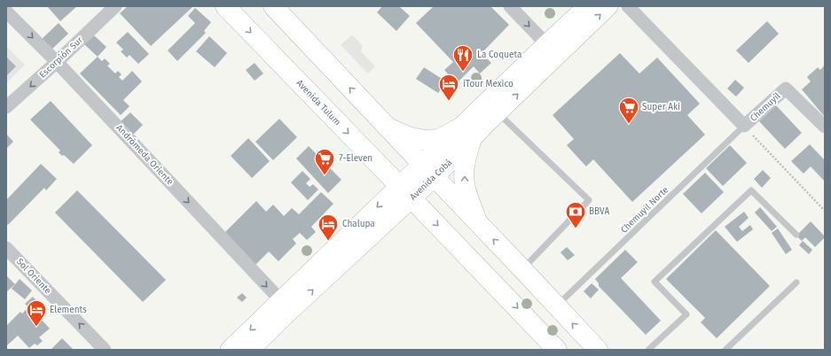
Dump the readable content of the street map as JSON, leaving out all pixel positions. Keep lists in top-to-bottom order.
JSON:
{
  "streets": {
    "main road": ["Avenida Tulum", "Avenida Cobá"],
    "street": [
      "Escorpión Sur",
      "Chemuyil",
      "Andrómeda Oriente",
      "Sol Oriente"
    ],
    "lane": ["Chemuyil Norte"]
  },
  "crossings": [
    ["Escorpión Sur", "Andrómeda Oriente"],
    ["Avenida Tulum", "Avenida Cobá"],
    ["Chemuyil", "Chemuyil Norte"],
    ["Andrómeda Oriente", "Avenida Cobá"]
  ],
  "one_way": ["Escorpión Sur", "Andrómeda Oriente", "Sol Oriente"],
  "places": {
    "restaurant": ["La Coqueta"],
    "hotel": ["iTour Mexico", "Chalupa", "Elements"],
    "supermarket": ["Super Aki", "7-Eleven"],
    "bank": ["BBVA"]
  }
}
